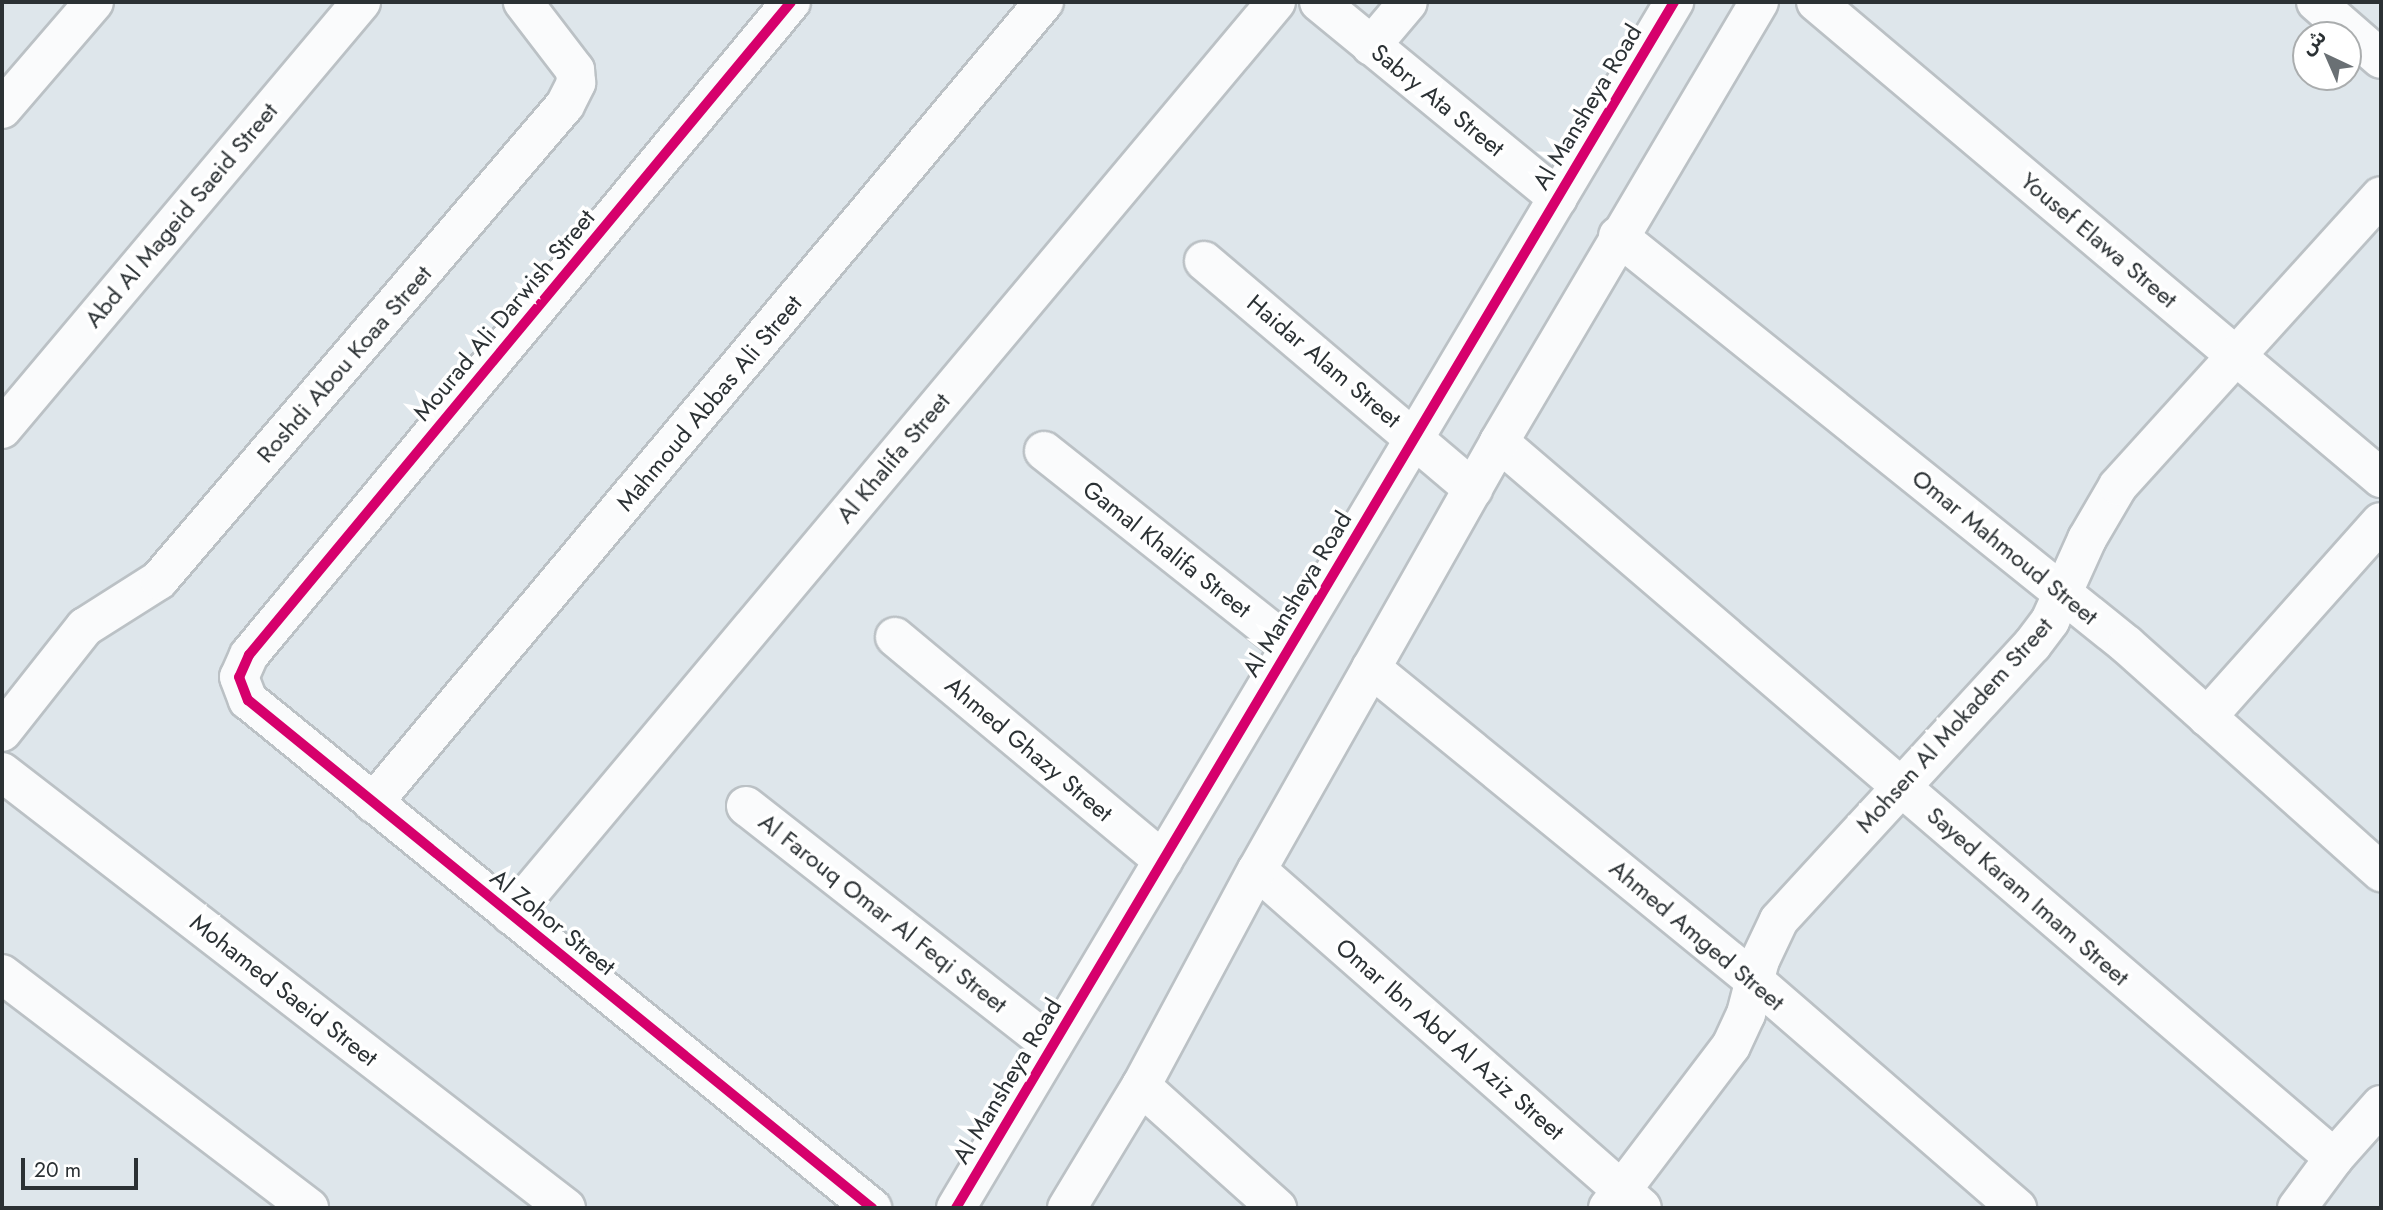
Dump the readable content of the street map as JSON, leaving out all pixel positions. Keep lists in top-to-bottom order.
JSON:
{
  "streets": {
    "street": [
      "Sabry Ata Street",
      "Al Mansheya Road",
      "Abd Al Mageid Saeid Street",
      "Yousef Elawa Street",
      "Mourad Ali Darwish Street",
      "Haidar Alam Street",
      "Roshdi Abou Koaa Street",
      "Mahmoud Abbas Ali Street",
      "Al Khalifa Street",
      "Omar Mahmoud Street",
      "Gamal Khalifa Street",
      "Mohsen Al Mokadem Street",
      "Ahmed Ghazy Street",
      "Sayed Karam Imam Street",
      "Al Farouq Omar Al Feqi Street",
      "Al Zohor Street",
      "Ahmed Amged Street",
      "Mohamed Saeid Street",
      "Omar Ibn Abd Al Aziz Street"
    ]
  },
  "crossings": [
    ["Sabry Ata Street", "Al Mansheya Road"],
    ["Al Mansheya Road", "Haidar Alam Street"],
    ["Al Mansheya Road", "Gamal Khalifa Street"],
    ["Al Mansheya Road", "Ahmed Ghazy Street"],
    ["Al Mansheya Road", "Al Farouq Omar Al Feqi Street"],
    ["Yousef Elawa Street", "Mohsen Al Mokadem Street"],
    ["Mourad Ali Darwish Street", "Al Zohor Street"],
    ["Mahmoud Abbas Ali Street", "Al Zohor Street"],
    ["Al Khalifa Street", "Al Zohor Street"],
    ["Omar Mahmoud Street", "Mohsen Al Mokadem Street"],
    ["Mohsen Al Mokadem Street", "Sayed Karam Imam Street"],
    ["Mohsen Al Mokadem Street", "Ahmed Amged Street"],
    ["Mohsen Al Mokadem Street", "Omar Ibn Abd Al Aziz Street"]
  ],
  "scale_bar": "20 m",
  "north": "top left"
}
